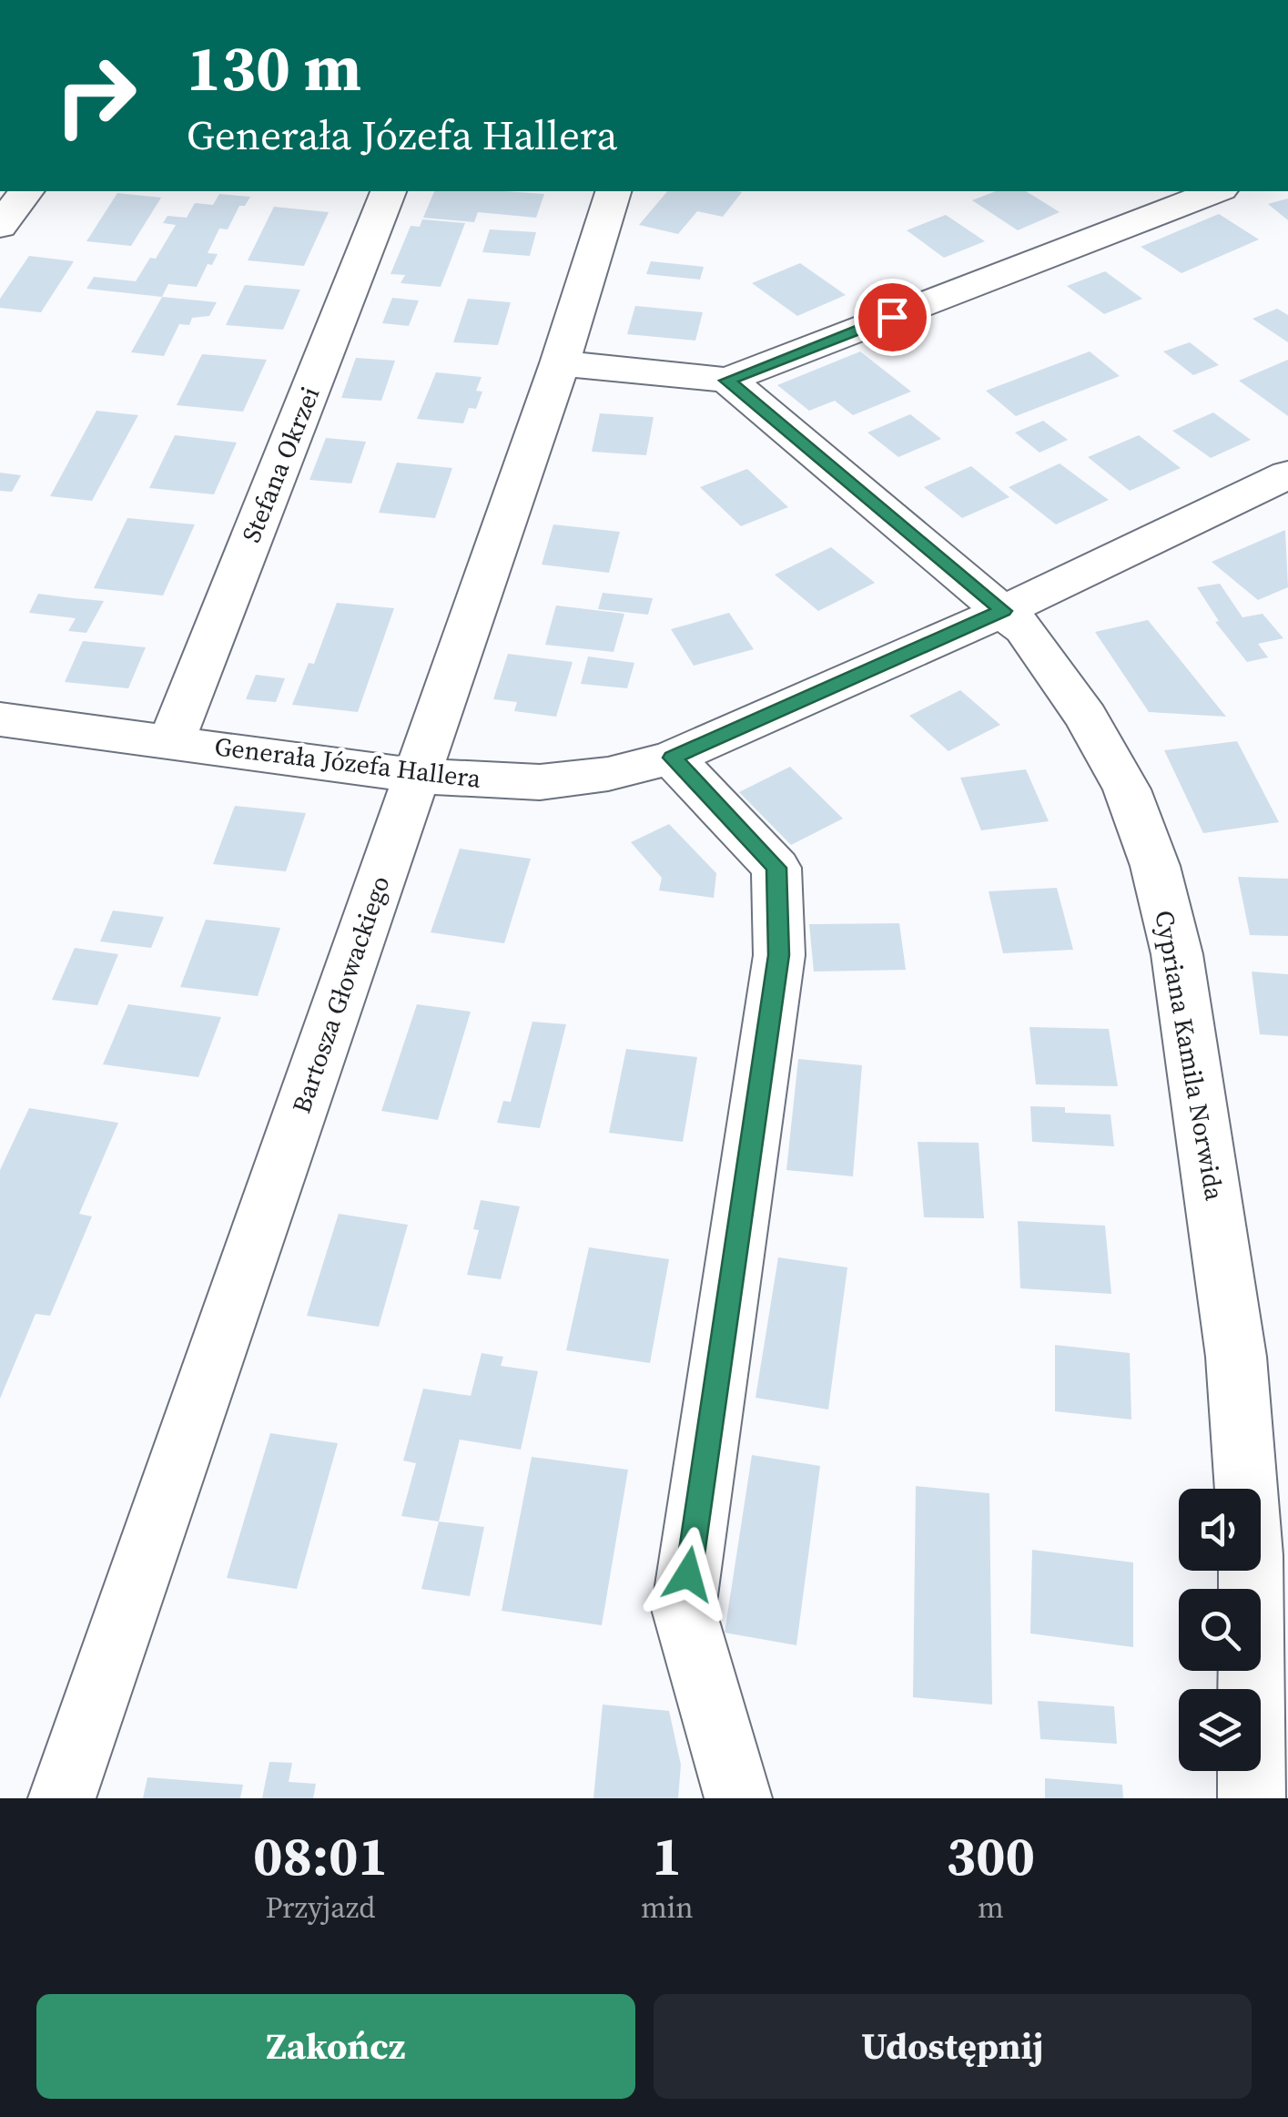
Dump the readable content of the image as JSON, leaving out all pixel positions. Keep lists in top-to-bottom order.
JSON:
{
  "streets": {
    "street": [
      "Stefana Okrzei",
      "Generała Józefa Hallera",
      "Bartosza Głowackiego",
      "Cypriana Kamila Norwida"
    ]
  },
  "crossings": [
    ["Stefana Okrzei", "Generała Józefa Hallera"],
    ["Generała Józefa Hallera", "Bartosza Głowackiego"],
    ["Generała Józefa Hallera", "Cypriana Kamila Norwida"]
  ],
  "page": {
    "turn": ["130 m", "Generała Józefa Hallera"],
    "eta": [
      "08:01",
      "Przyjazd",
      "1",
      "min",
      "300",
      "m"
    ],
    "buttons": ["Zakończ", "Udostępnij"]
  }
}
